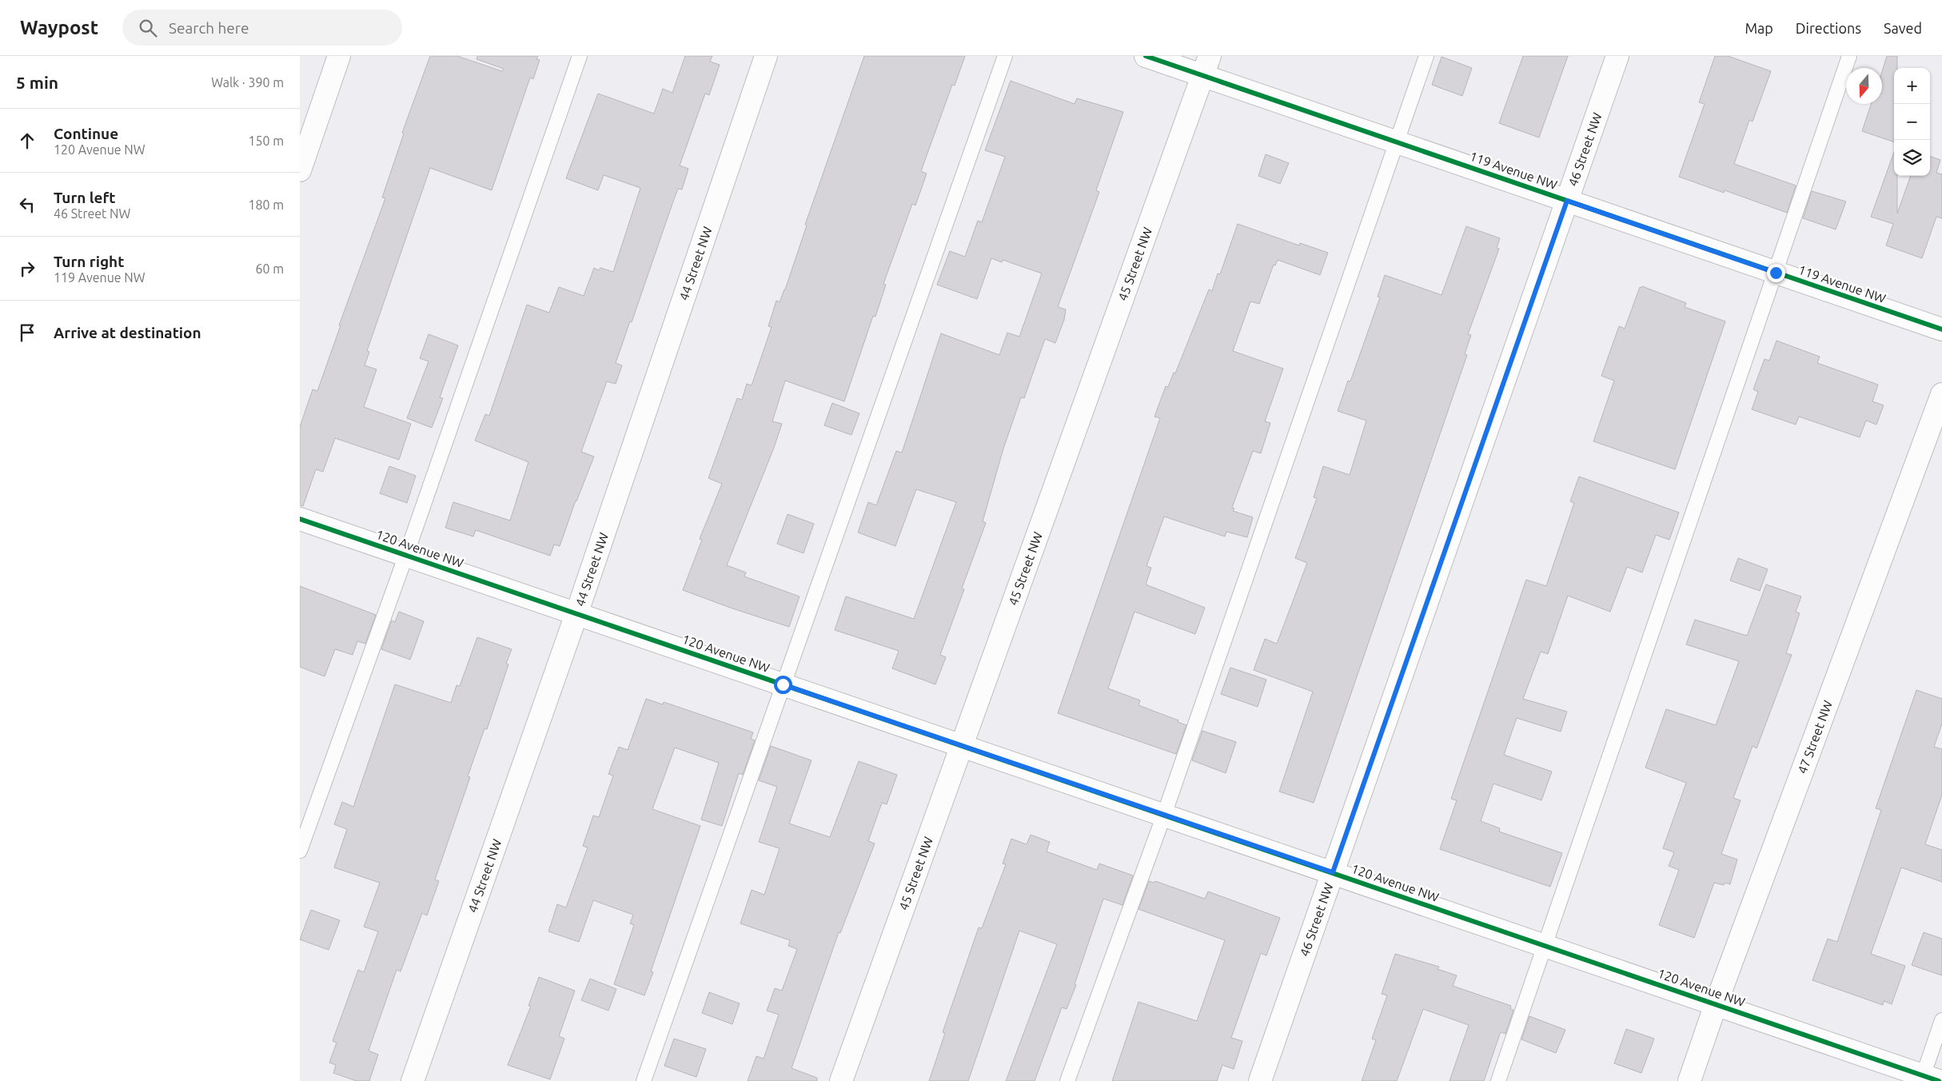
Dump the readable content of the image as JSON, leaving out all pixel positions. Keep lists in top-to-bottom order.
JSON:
{
  "streets": {
    "street": [
      "46 Street NW",
      "119 Avenue NW",
      "44 Street NW",
      "45 Street NW",
      "120 Avenue NW",
      "47 Street NW"
    ]
  },
  "crossings": [
    ["46 Street NW", "119 Avenue NW"],
    ["46 Street NW", "120 Avenue NW"],
    ["119 Avenue NW", "45 Street NW"],
    ["44 Street NW", "120 Avenue NW"],
    ["45 Street NW", "120 Avenue NW"],
    ["120 Avenue NW", "47 Street NW"]
  ],
  "north": "bottom",
  "page": {
    "header": "Waypost",
    "search": "Search here",
    "nav": ["Map", "Directions", "Saved"],
    "heading": ["5 min", "Walk · 390 m"],
    "map_buttons": ["+", "−"],
    "list": [
      ["Continue", "120 Avenue NW", "150 m"],
      ["Turn left", "46 Street NW", "180 m"],
      ["Turn right", "119 Avenue NW", "60 m"],
      "Arrive at destination"
    ]
  }
}
